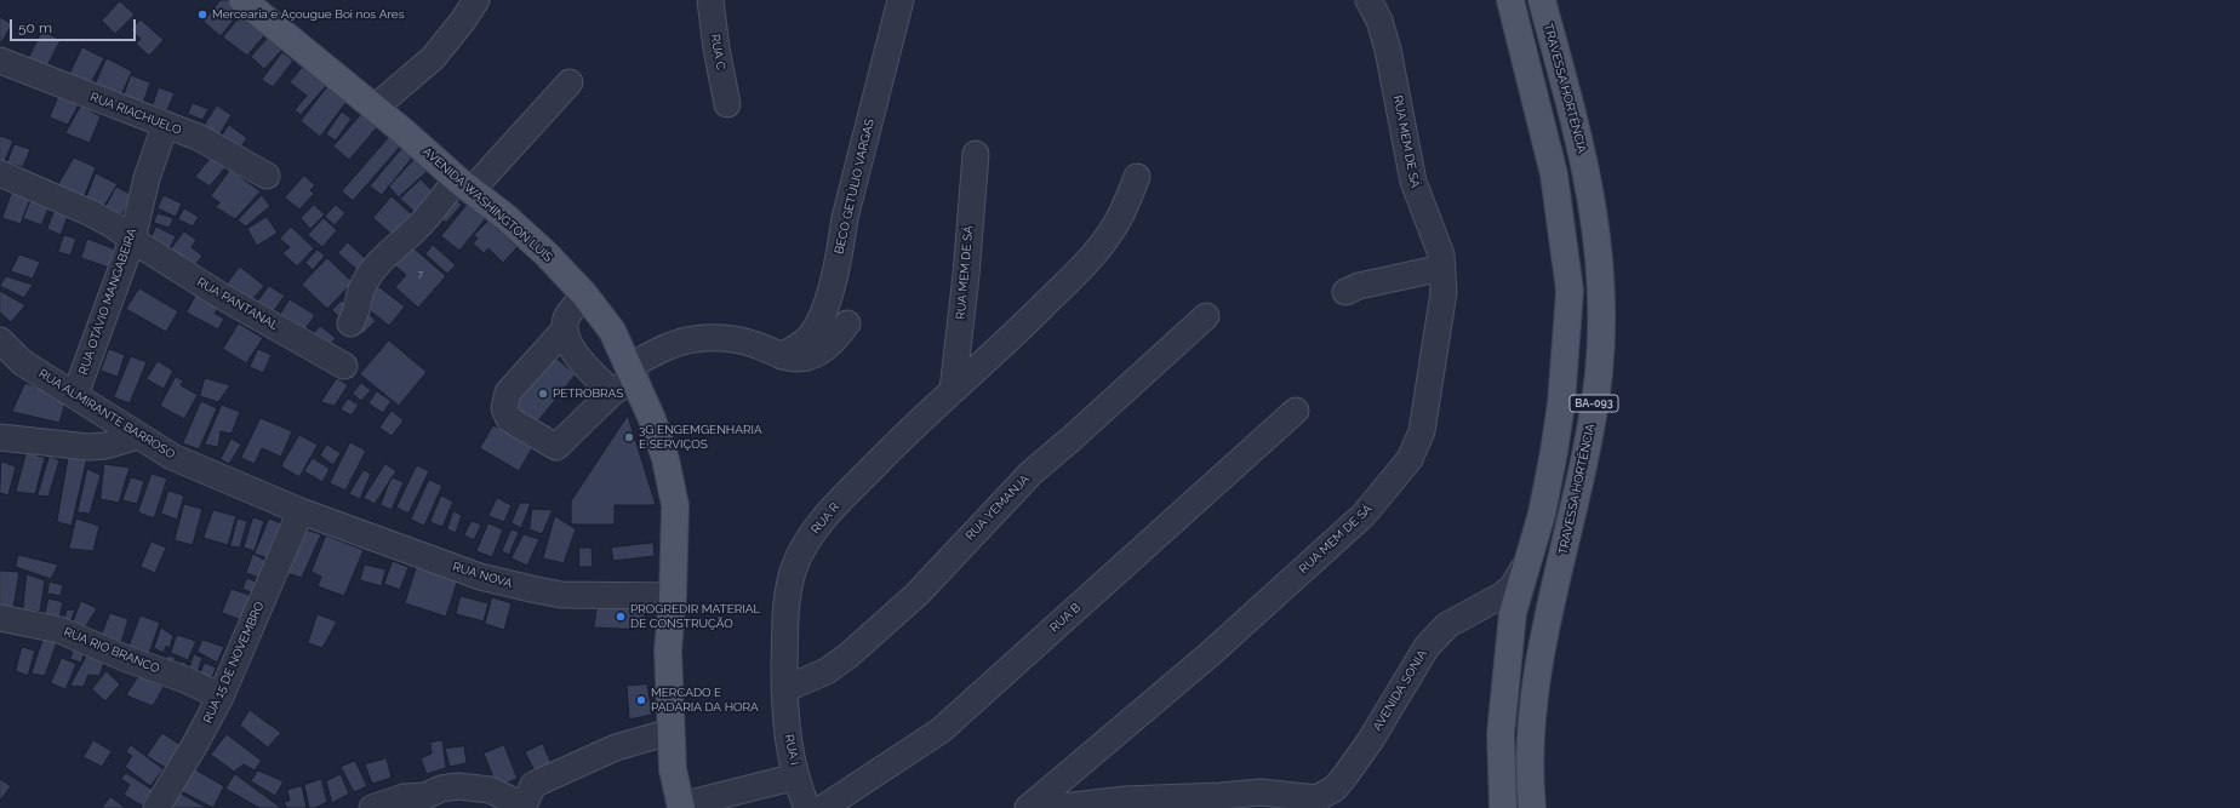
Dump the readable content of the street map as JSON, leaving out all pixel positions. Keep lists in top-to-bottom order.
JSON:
{
  "streets": {
    "main road": ["TRAVESSA HORTÊNCIA", "AVENIDA WASHINGTON LUÍS", "BA-093"],
    "street": [
      "RUA C",
      "RUA RIACHUELO",
      "RUA MEM DE SÁ",
      "BECO GETÚLIO VARGAS",
      "RUA OTÁVIO MANGABEIRA",
      "RUA PANTANAL",
      "RUA ALMIRANTE BARROSO",
      "RUA YEMANJA",
      "RUA R",
      "RUA NOVA",
      "RUA B",
      "RUA RIO BRANCO",
      "RUA 15 DE NOVEMBRO",
      "AVENIDA SONIA",
      "RUA I"
    ]
  },
  "crossings": [
    ["RUA RIACHUELO", "RUA OTÁVIO MANGABEIRA"],
    ["RUA MEM DE SÁ", "RUA R"],
    ["AVENIDA WASHINGTON LUÍS", "RUA NOVA"],
    ["RUA OTÁVIO MANGABEIRA", "RUA PANTANAL"],
    ["RUA OTÁVIO MANGABEIRA", "RUA ALMIRANTE BARROSO"],
    ["BA-093", "AVENIDA SONIA"],
    ["RUA ALMIRANTE BARROSO", "RUA NOVA"],
    ["RUA ALMIRANTE BARROSO", "RUA 15 DE NOVEMBRO"],
    ["RUA YEMANJA", "RUA R"],
    ["RUA YEMANJA", "RUA I"],
    ["RUA R", "RUA I"],
    ["RUA NOVA", "RUA 15 DE NOVEMBRO"],
    ["RUA RIO BRANCO", "RUA 15 DE NOVEMBRO"]
  ],
  "places": [
    "Mercearia e Açougue Boi nos Ares",
    "PETROBRAS",
    "3G ENGEMGENHARIA E SERVIÇOS",
    "PROGREDIR MATERIAL DE CONSTRUÇÃO",
    "MERCADO E PADARIA DA HORA"
  ],
  "house_numbers": ["7"],
  "scale_bar": "50 m"
}
